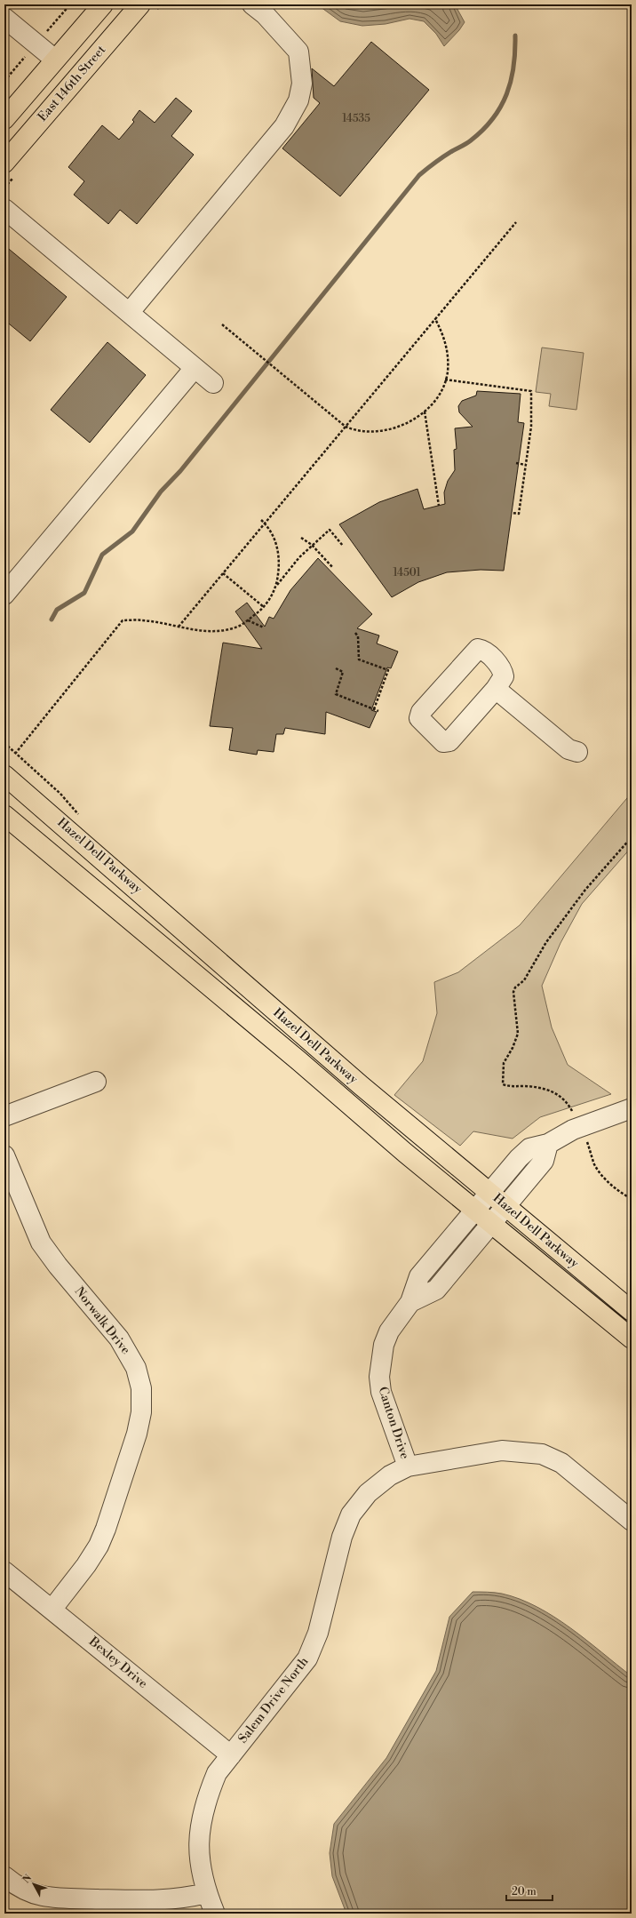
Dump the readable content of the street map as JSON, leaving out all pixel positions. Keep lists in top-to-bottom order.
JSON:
{
  "streets": {
    "main road": ["East 146th Street", "Hazel Dell Parkway"],
    "street": [
      "Norwalk Drive",
      "Canton Drive",
      "Bexley Drive",
      "Salem Drive North"
    ]
  },
  "crossings": [
    ["Hazel Dell Parkway", "Canton Drive"],
    ["Norwalk Drive", "Bexley Drive"],
    ["Canton Drive", "Salem Drive North"],
    ["Bexley Drive", "Salem Drive North"]
  ],
  "house_numbers": ["14535", "14501"],
  "scale_bar": "20 m",
  "north": "top left"
}
